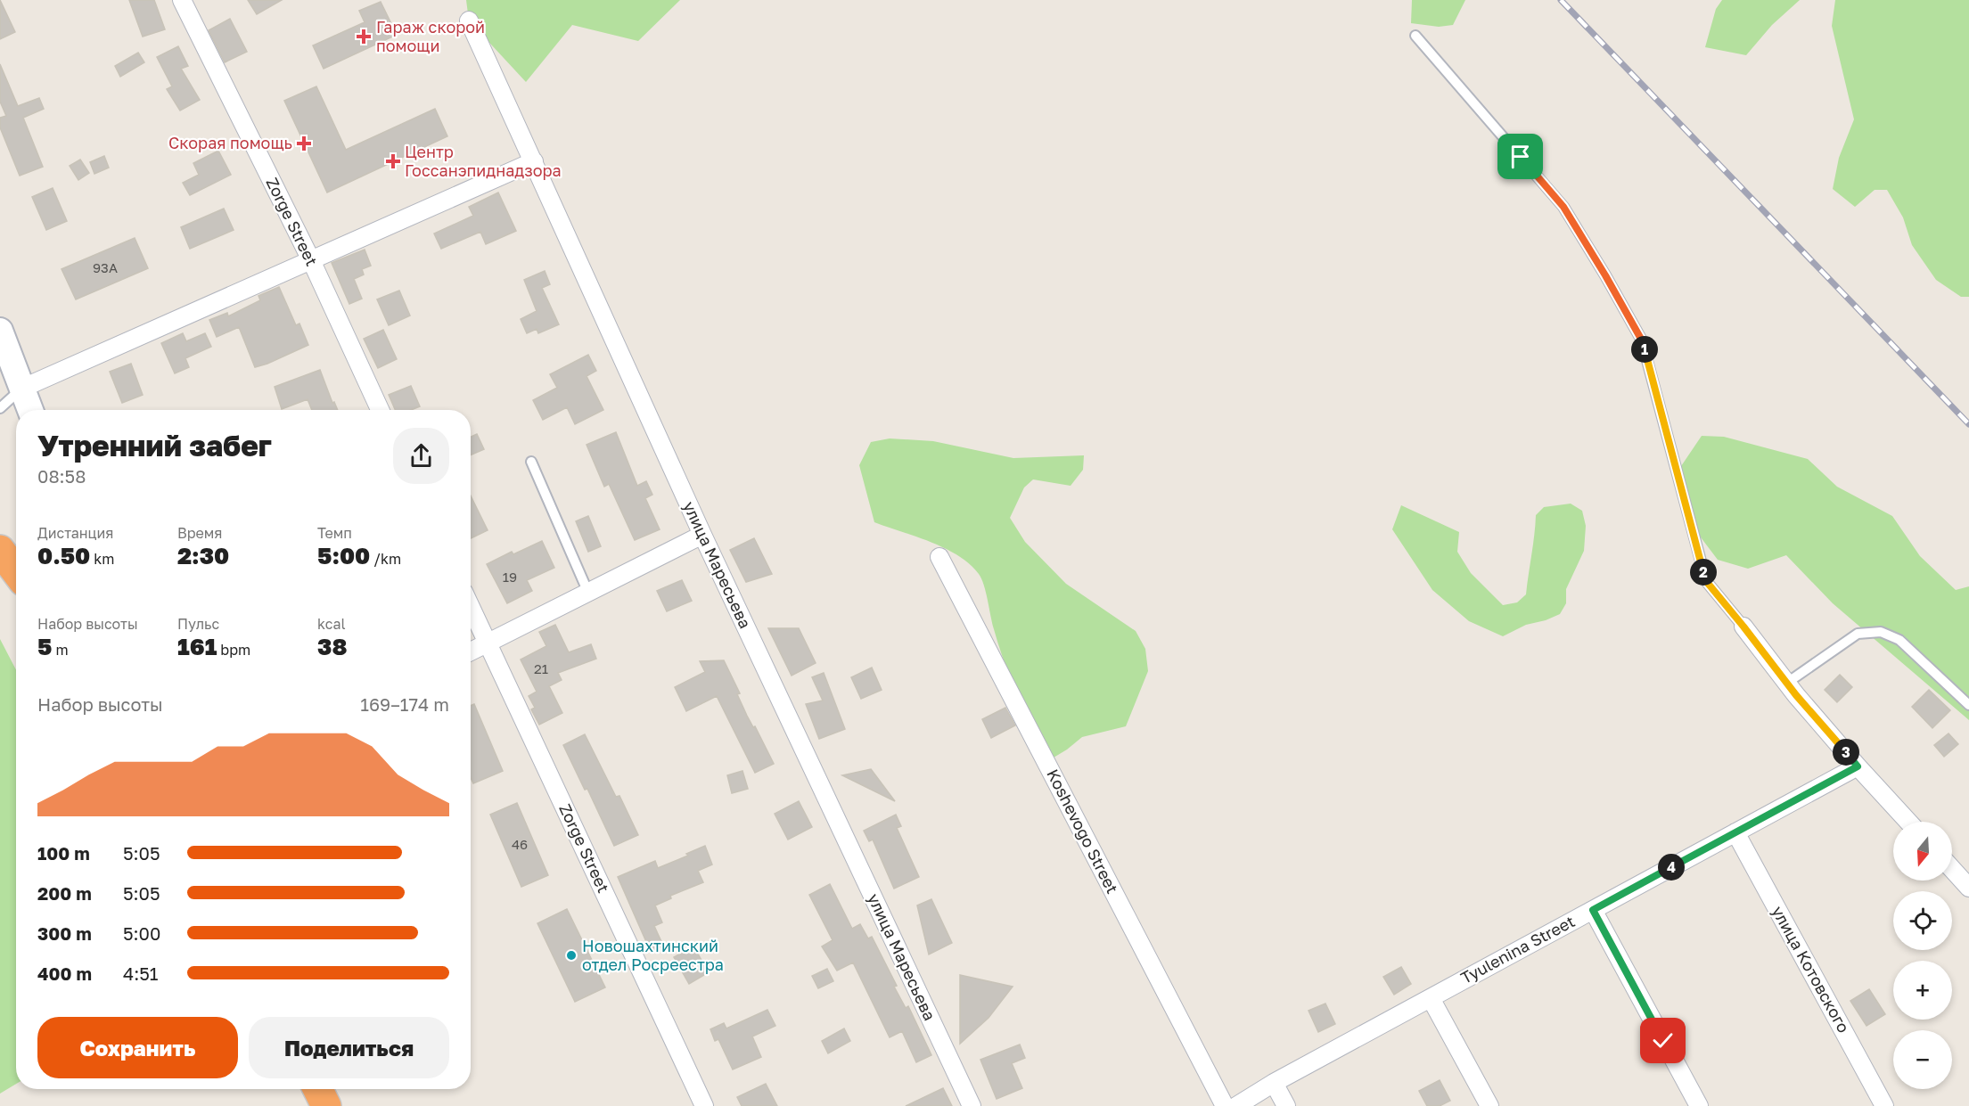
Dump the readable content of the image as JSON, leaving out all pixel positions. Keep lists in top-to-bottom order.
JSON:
{
  "streets": {
    "street": [
      "Zorge Street",
      "улица Маресьева",
      "Koshevogo Street",
      "Tyulenina Street",
      "улица Котовского"
    ]
  },
  "crossings": [
    ["Tyulenina Street", "улица Котовского"]
  ],
  "places": {
    "health": ["Гараж скорой помощи", "Скорая помощь", "Центр Госсанэпиднадзора"],
    "other": ["Новошахтинский отдел Росреестра"]
  },
  "house_numbers": [
    "93А",
    "19",
    "21",
    "46"
  ],
  "north": "bottom",
  "page": {
    "pins": [
      "1",
      "2",
      "3",
      "4"
    ],
    "heading": ["Утренний забег", "08:58"],
    "stats": [
      ["Дистанция", "0.50 km"],
      ["Время", "2:30"],
      ["Темп", "5:00 /km"],
      ["Набор высоты", "5 m"],
      ["Пульс", "161 bpm"],
      ["kcal", "38"]
    ],
    "chart": ["Набор высоты", "169–174 m"],
    "map_buttons": ["+", "−"],
    "list": [
      {
        "name": "100 m",
        "note": "5:05"
      },
      {
        "name": "200 m",
        "note": "5:05"
      },
      {
        "name": "300 m",
        "note": "5:00"
      },
      {
        "name": "400 m",
        "note": "4:51"
      }
    ],
    "buttons": ["Сохранить", "Поделиться"]
  }
}
